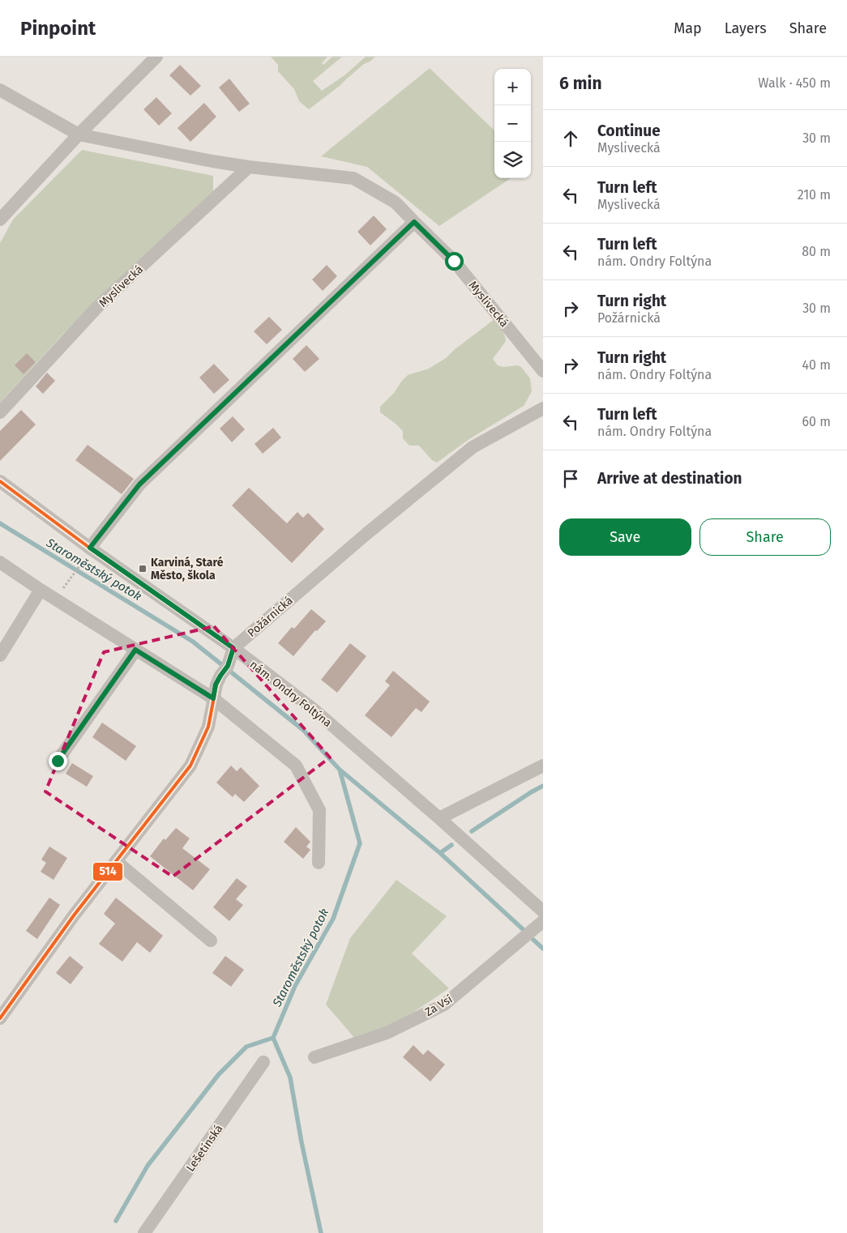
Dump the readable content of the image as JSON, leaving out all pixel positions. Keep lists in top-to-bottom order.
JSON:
{
  "streets": {
    "street": [
      "Myslivecká",
      "Požárnická",
      "nám. Ondry Foltýna",
      "Za Vsí",
      "Lešetínská"
    ]
  },
  "crossings": [
    ["Požárnická", "nám. Ondry Foltýna"]
  ],
  "water": ["Staroměstský potok"],
  "places": {
    "transit": ["Karviná, Staré Město, škola"]
  },
  "lines": ["transit line 514"],
  "page": {
    "header": "Pinpoint",
    "nav": ["Map", "Layers", "Share"],
    "heading": ["6 min", "Walk · 450 m"],
    "map_buttons": ["+", "−"],
    "list": [
      ["Continue", "Myslivecká", "30 m"],
      ["Turn left", "Myslivecká", "210 m"],
      ["Turn left", "nám. Ondry Foltýna", "80 m"],
      ["Turn right", "Požárnická", "30 m"],
      ["Turn right", "nám. Ondry Foltýna", "40 m"],
      ["Turn left", "nám. Ondry Foltýna", "60 m"],
      "Arrive at destination"
    ],
    "buttons": ["Save", "Share"]
  }
}
